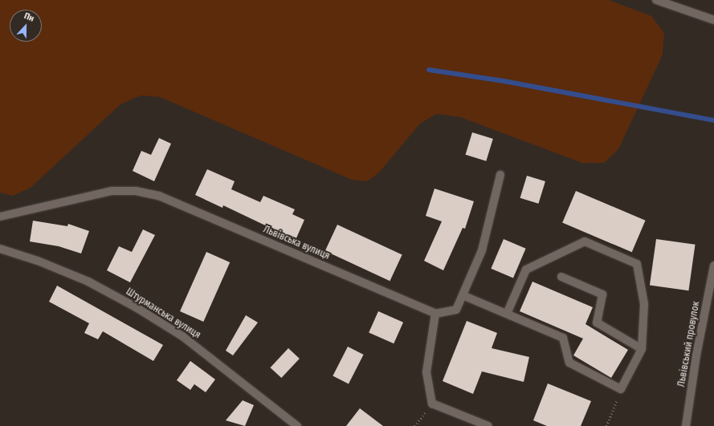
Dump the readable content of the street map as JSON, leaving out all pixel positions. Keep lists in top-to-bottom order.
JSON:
{
  "streets": {
    "street": ["Львівська вулиця", "Штурманська вулиця", "Львівський провулок"]
  },
  "north": "top"
}
